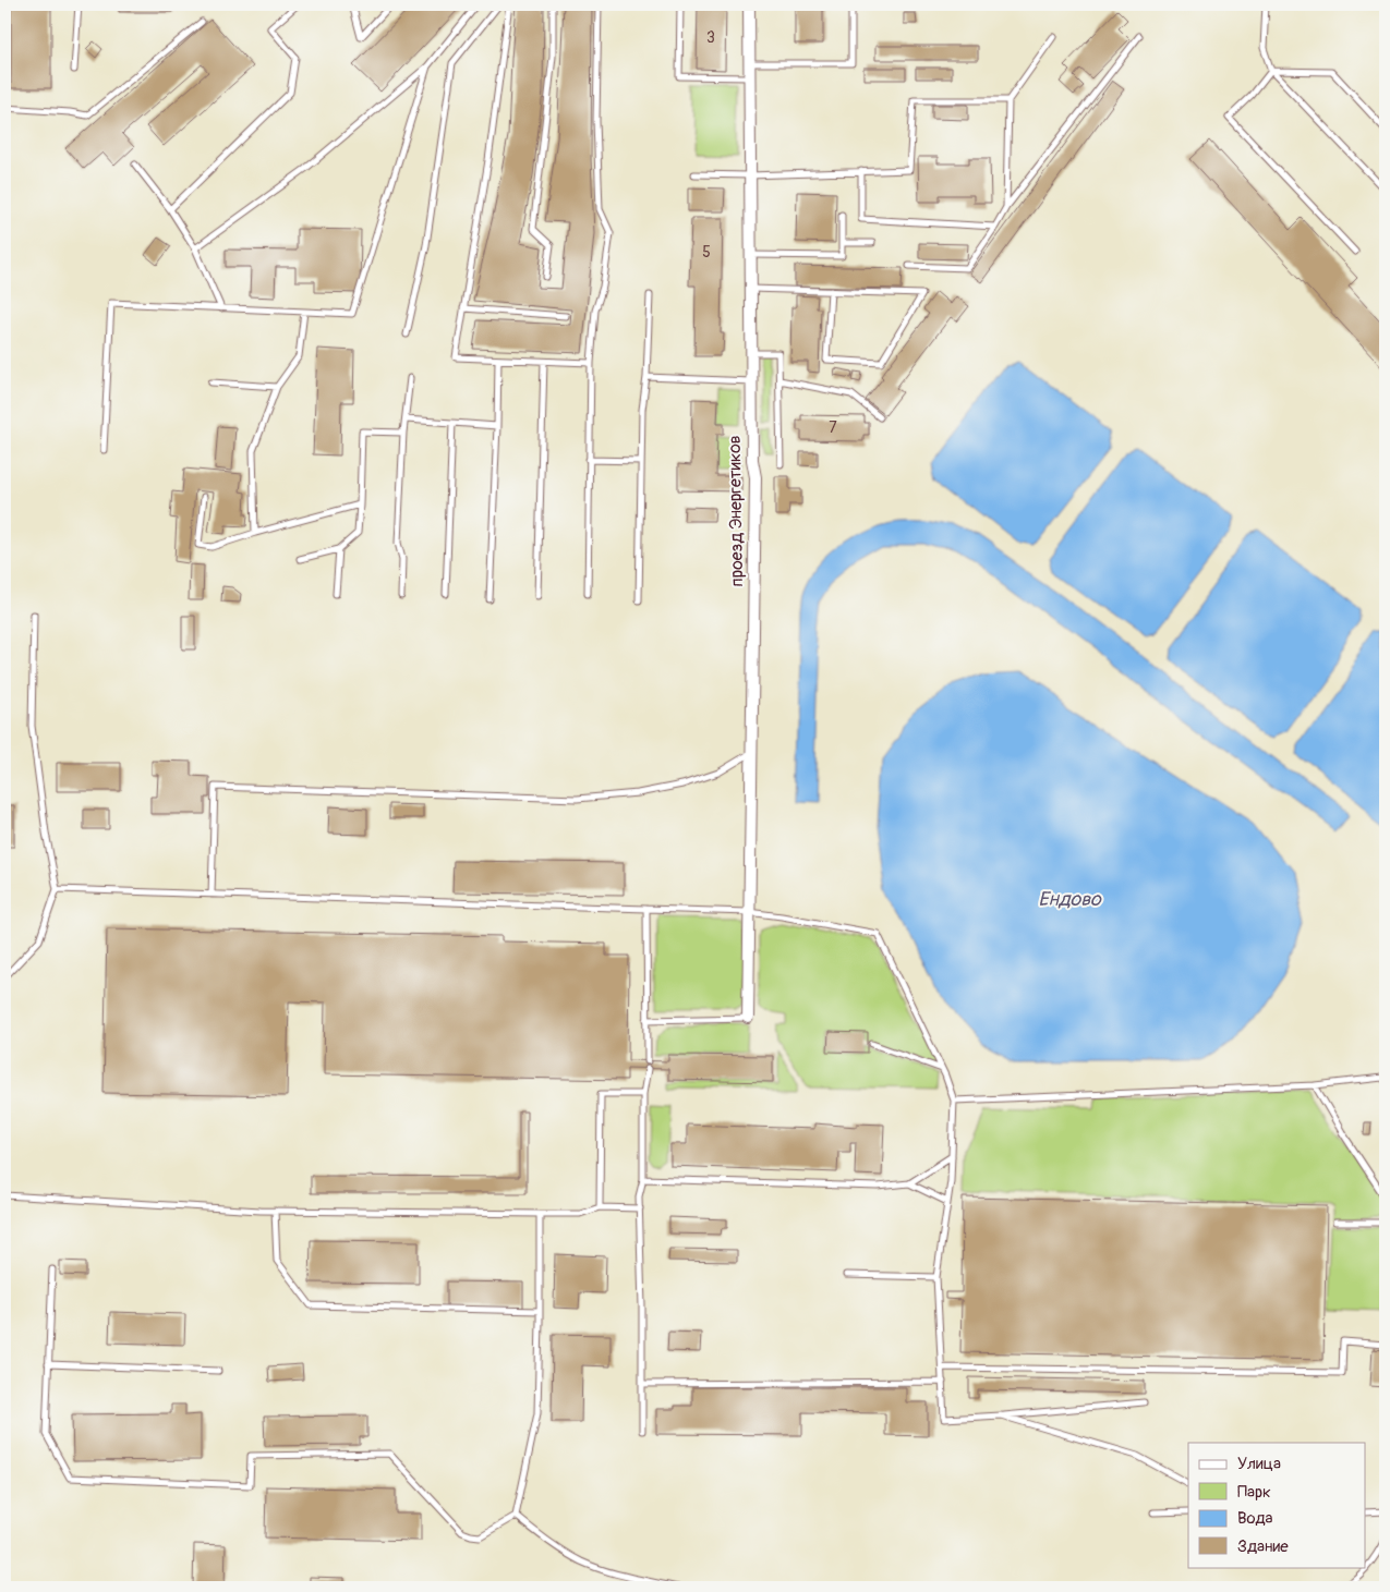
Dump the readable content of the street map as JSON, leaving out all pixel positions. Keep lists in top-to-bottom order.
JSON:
{
  "streets": {
    "street": ["проезд Энергетиков"]
  },
  "water": ["Ендово"],
  "house_numbers": ["3", "5", "7"],
  "legend": [
    "Улица",
    "Парк",
    "Вода",
    "Здание"
  ]
}
